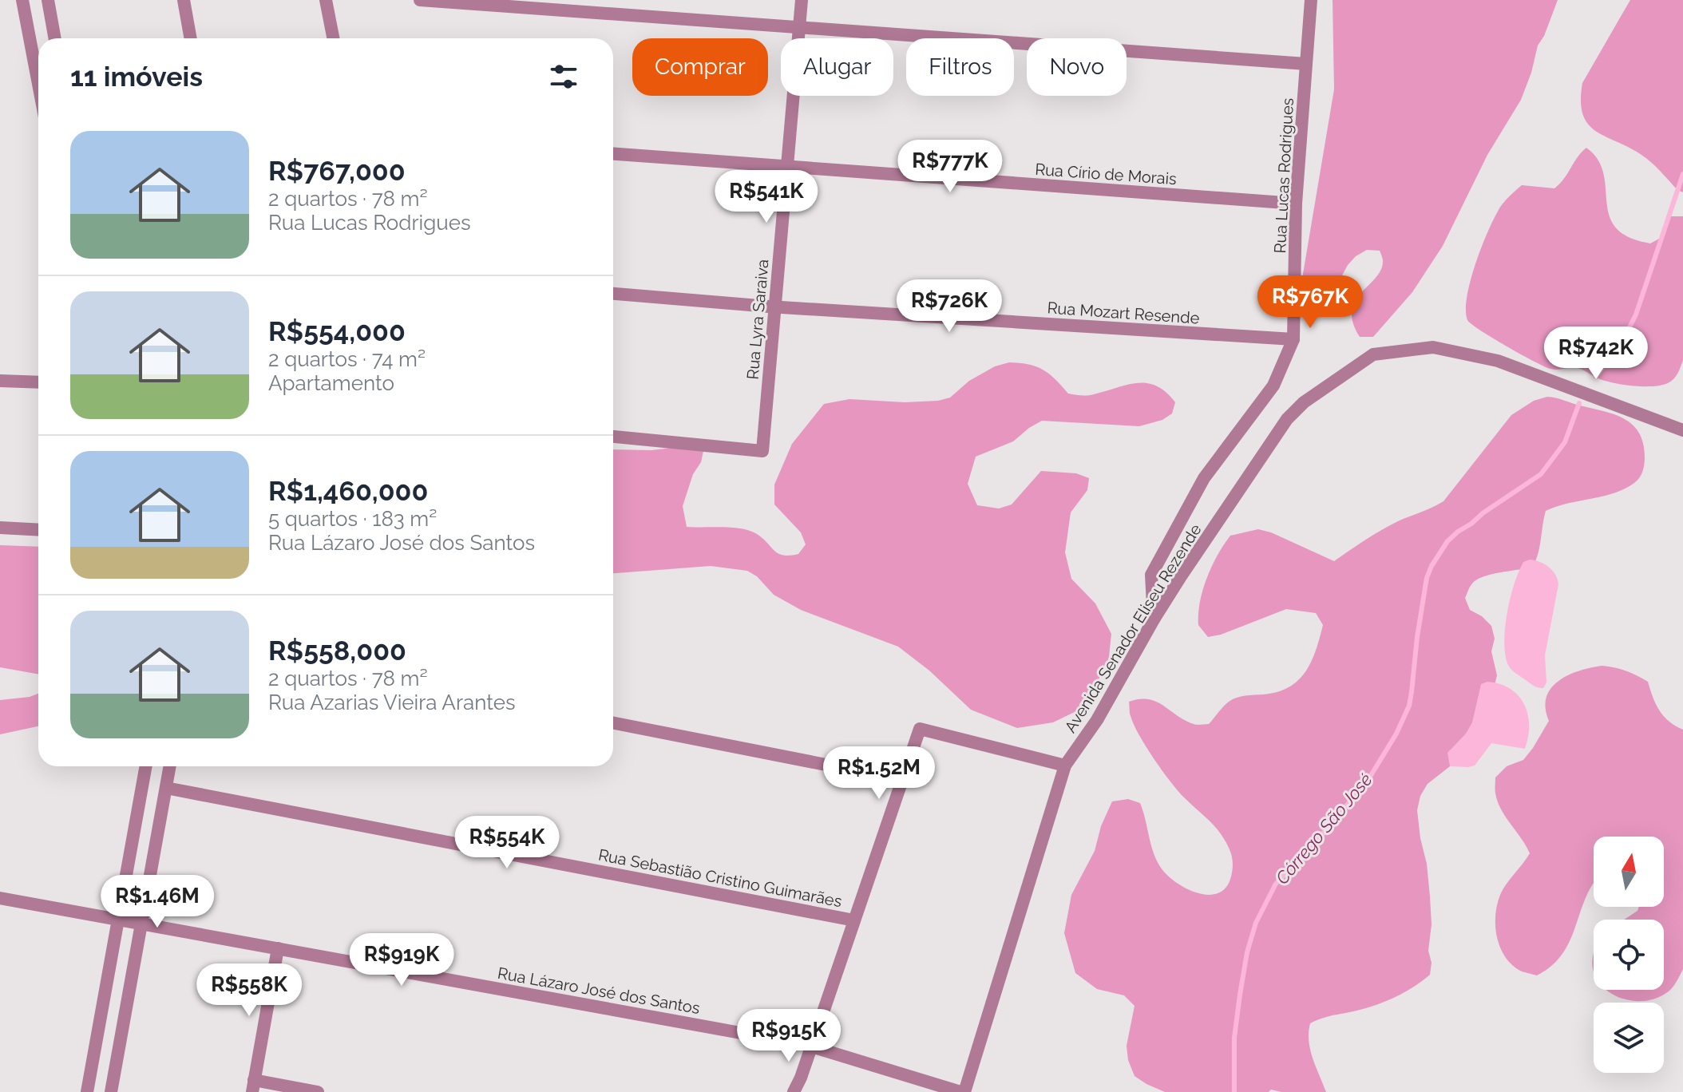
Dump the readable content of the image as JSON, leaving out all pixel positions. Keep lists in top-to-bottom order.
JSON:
{
  "streets": {
    "street": [
      "Rua Círio de Morais",
      "Rua Lucas Rodrigues",
      "Rua Mozart Resende",
      "Rua Lyra Saraiva",
      "Avenida Senador Eliseu Rezende",
      "Rua Sebastião Cristino Guimarães",
      "Rua Lázaro José dos Santos"
    ]
  },
  "crossings": [
    ["Rua Círio de Morais", "Rua Lucas Rodrigues"],
    ["Rua Círio de Morais", "Rua Lyra Saraiva"],
    ["Rua Lucas Rodrigues", "Rua Mozart Resende"],
    ["Rua Lucas Rodrigues", "Avenida Senador Eliseu Rezende"],
    ["Rua Mozart Resende", "Rua Lyra Saraiva"],
    ["Avenida Senador Eliseu Rezende", "Rua Lázaro José dos Santos"]
  ],
  "water": ["Córrego São José"],
  "north": "top",
  "page": {
    "chip": [
      "Comprar",
      "Alugar",
      "Filtros",
      "Novo"
    ],
    "heading": "11 imóveis",
    "list": [
      {
        "name": "R$767,000",
        "note": "2 quartos · 78 m² · Rua Lucas Rodrigues"
      },
      {
        "name": "R$554,000",
        "note": "2 quartos · 74 m² · Apartamento"
      },
      {
        "name": "R$1,460,000",
        "note": "5 quartos · 183 m² · Rua Lázaro José dos Santos"
      },
      {
        "name": "R$558,000",
        "note": "2 quartos · 78 m² · Rua Azarias Vieira Arantes"
      }
    ],
    "price": [
      "R$777K",
      "R$541K",
      "R$767K",
      "R$726K",
      "R$742K",
      "R$1.52M",
      "R$554K",
      "R$1.46M",
      "R$919K",
      "R$558K",
      "R$915K"
    ]
  }
}
